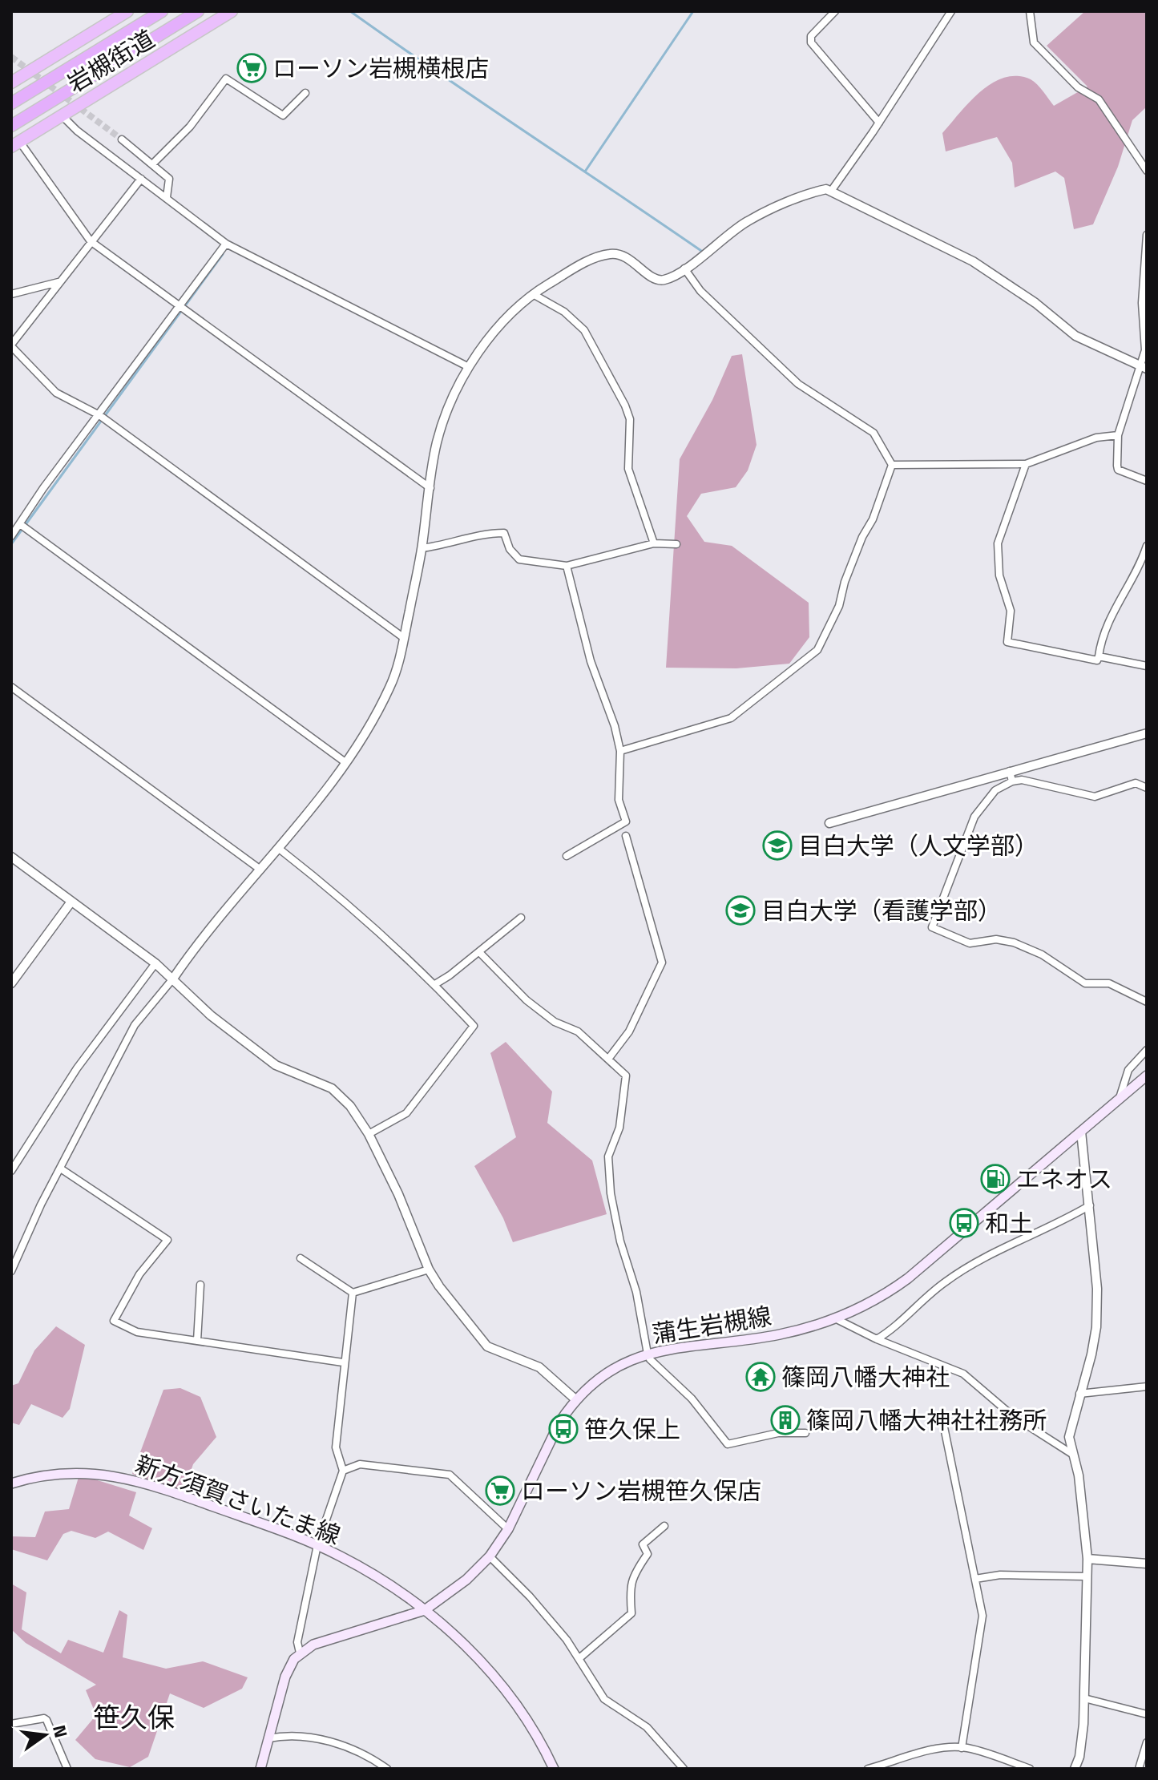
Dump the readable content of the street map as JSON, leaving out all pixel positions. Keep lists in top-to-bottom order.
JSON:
{
  "streets": {
    "highway": ["岩槻街道"],
    "main road": ["蒲生岩槻線", "新方須賀さいたま線"]
  },
  "crossings": [
    ["蒲生岩槻線", "新方須賀さいたま線"]
  ],
  "districts": ["笹久保"],
  "places": {
    "supermarket": ["ローソン岩槻横根店", "ローソン岩槻笹久保店"],
    "school or university": ["目白大学（人文学部）", "目白大学（看護学部）"],
    "fuel station": ["エネオス"],
    "bus stop": ["和土", "笹久保上"],
    "temple": ["篠岡八幡大神社"],
    "building": ["篠岡八幡大神社社務所"]
  },
  "north": "right"
}
